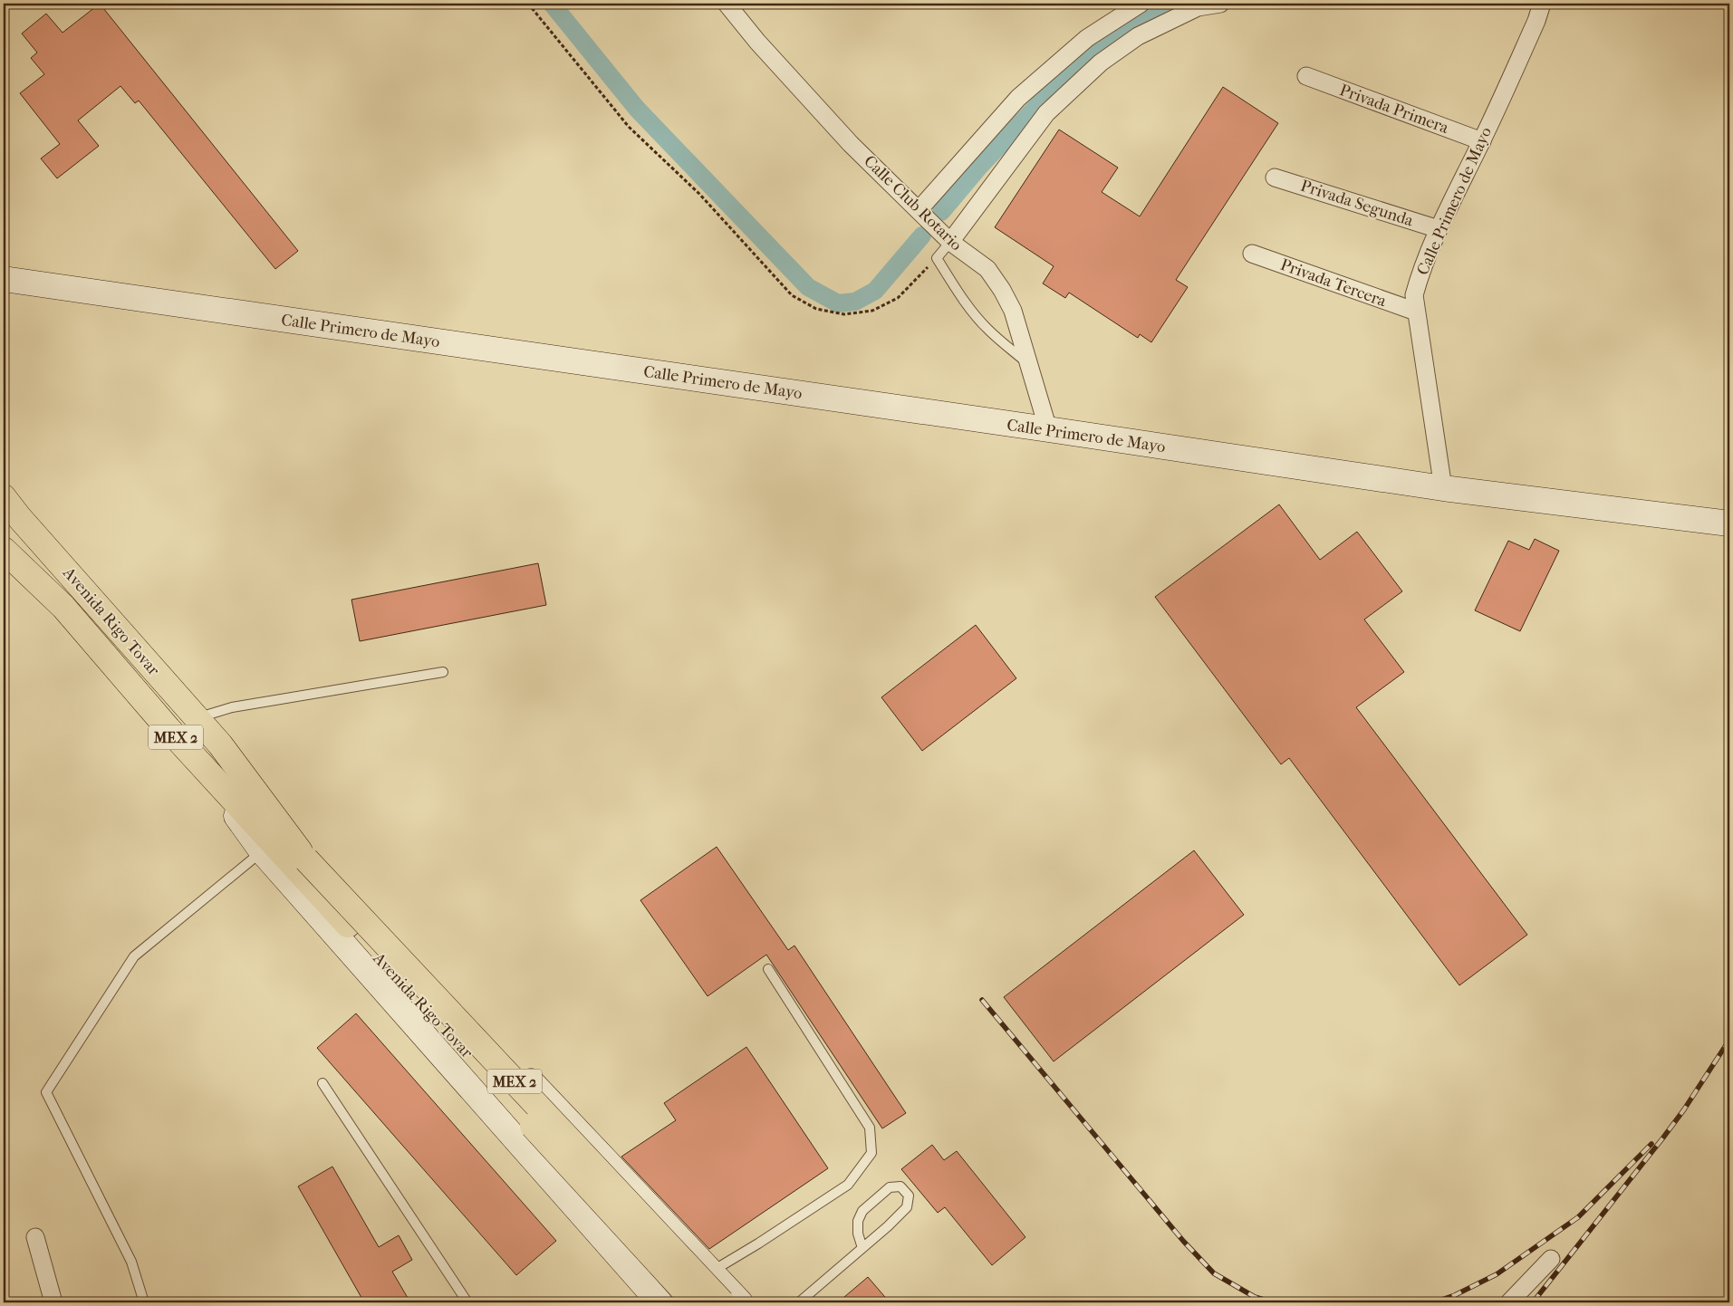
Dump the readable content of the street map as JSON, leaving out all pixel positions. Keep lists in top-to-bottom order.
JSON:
{
  "streets": {
    "highway": ["Avenida Rigo Tovar", "MEX 2"],
    "main road": ["Calle Primero de Mayo"],
    "street": [
      "Privada Primera",
      "Calle Club Rotario",
      "Privada Segunda",
      "Privada Tercera"
    ]
  },
  "crossings": [
    ["Privada Primera", "Calle Primero de Mayo"],
    ["Calle Primero de Mayo", "Calle Club Rotario"],
    ["Calle Primero de Mayo", "Privada Segunda"],
    ["Calle Primero de Mayo", "Privada Tercera"]
  ]
}
